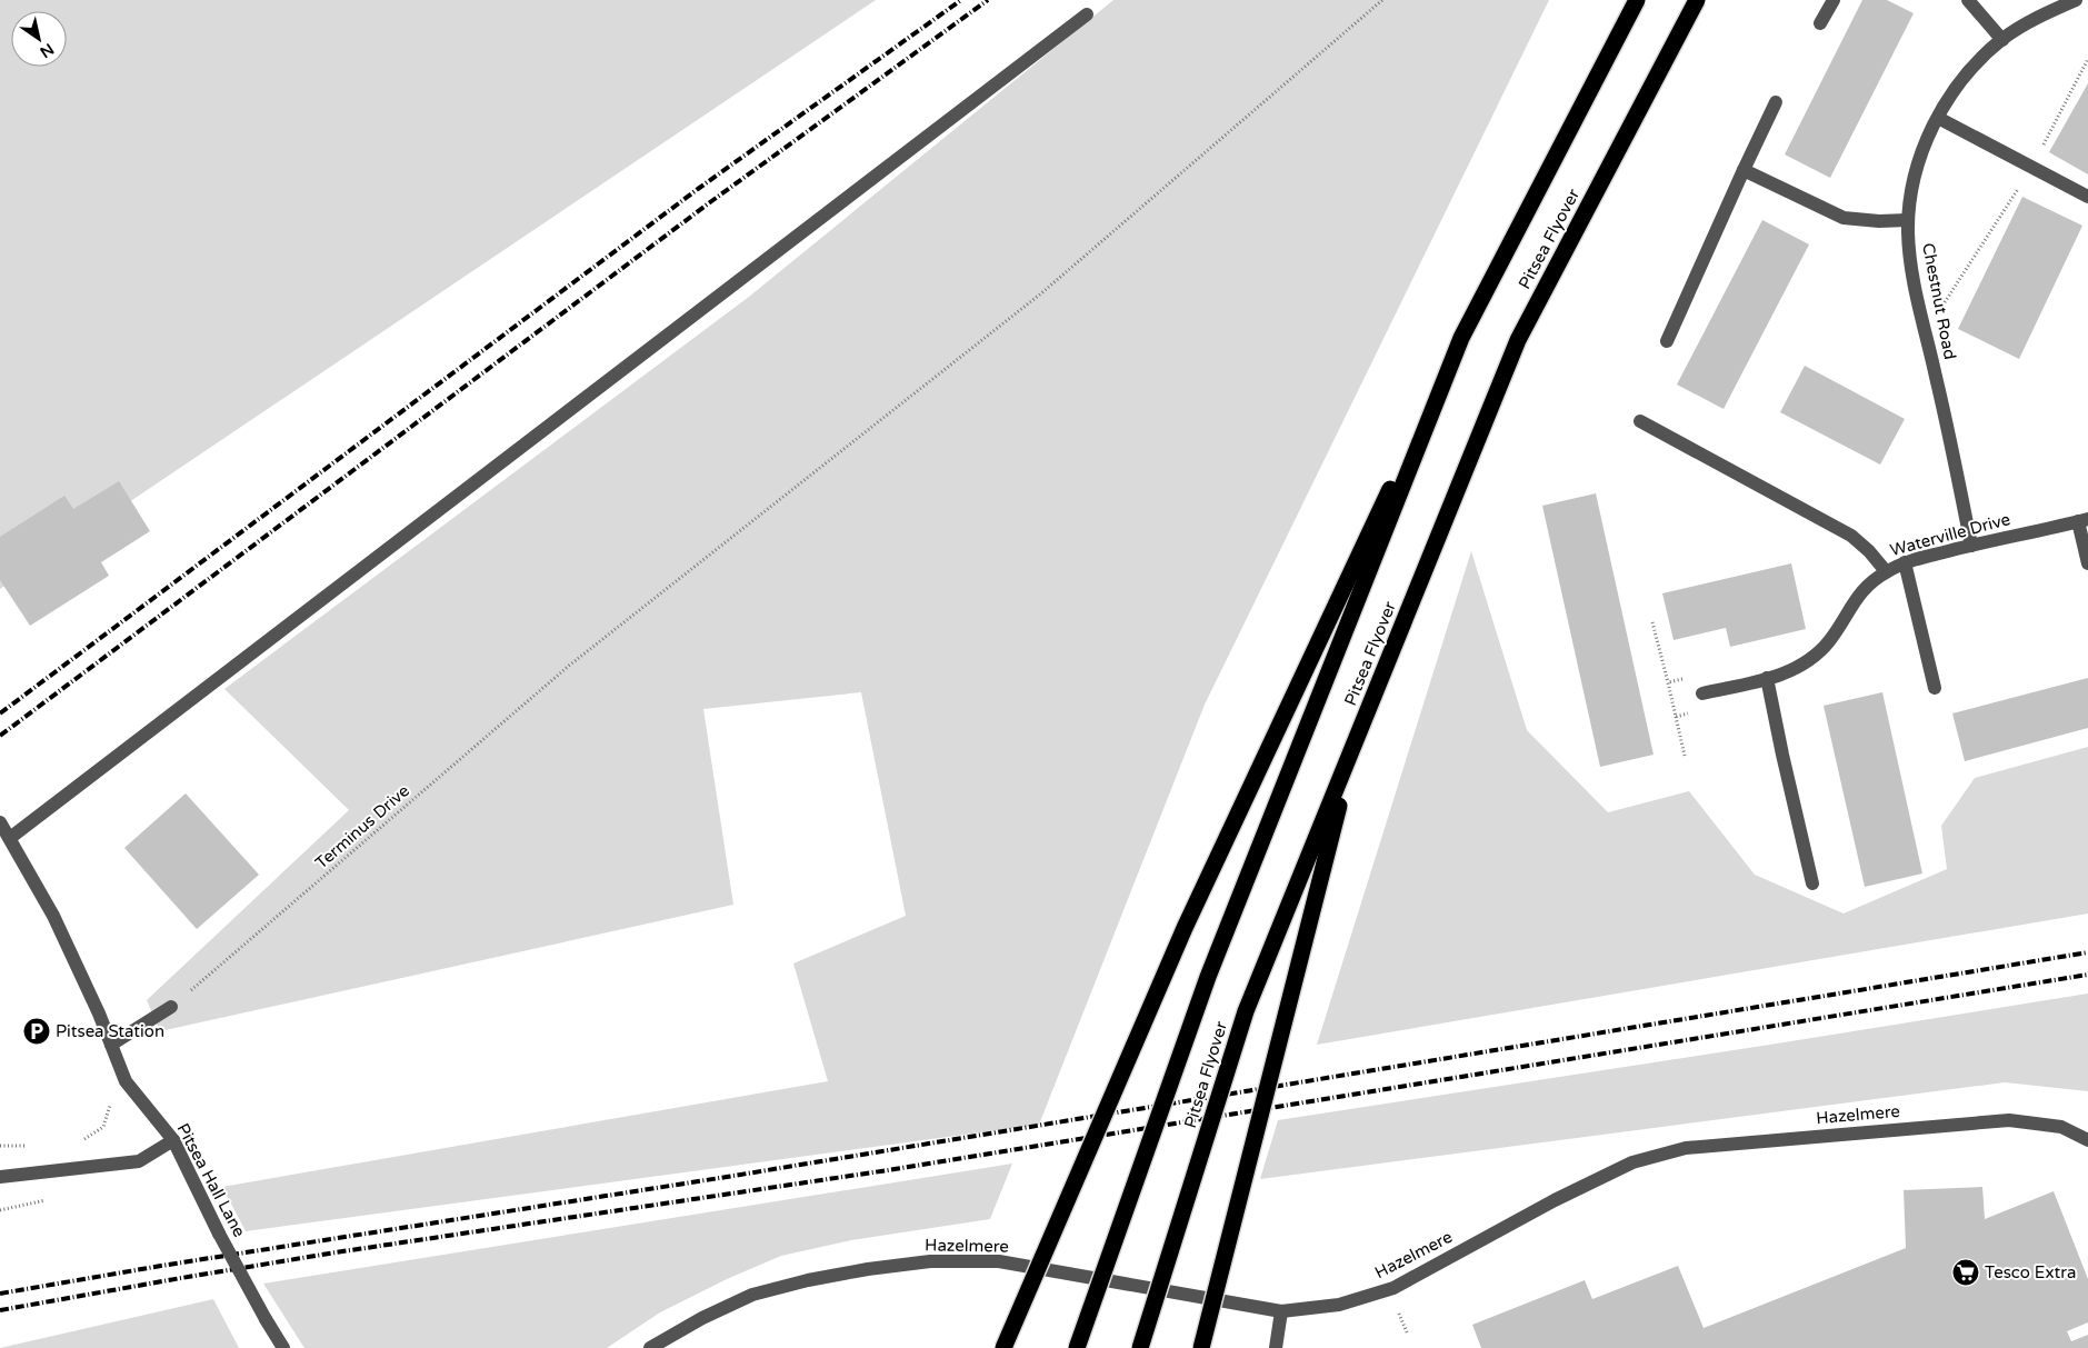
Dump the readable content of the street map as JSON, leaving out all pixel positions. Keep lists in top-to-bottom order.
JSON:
{
  "streets": {
    "highway": ["Pitsea Flyover"],
    "street": [
      "Chestnut Road",
      "Waterville Drive",
      "Hazelmere",
      "Pitsea Hall Lane"
    ],
    "path": ["Terminus Drive"]
  },
  "crossings": [
    ["Chestnut Road", "Waterville Drive"]
  ],
  "places": {
    "parking": ["Pitsea Station"],
    "supermarket": ["Tesco Extra"]
  },
  "north": "bottom right"
}
